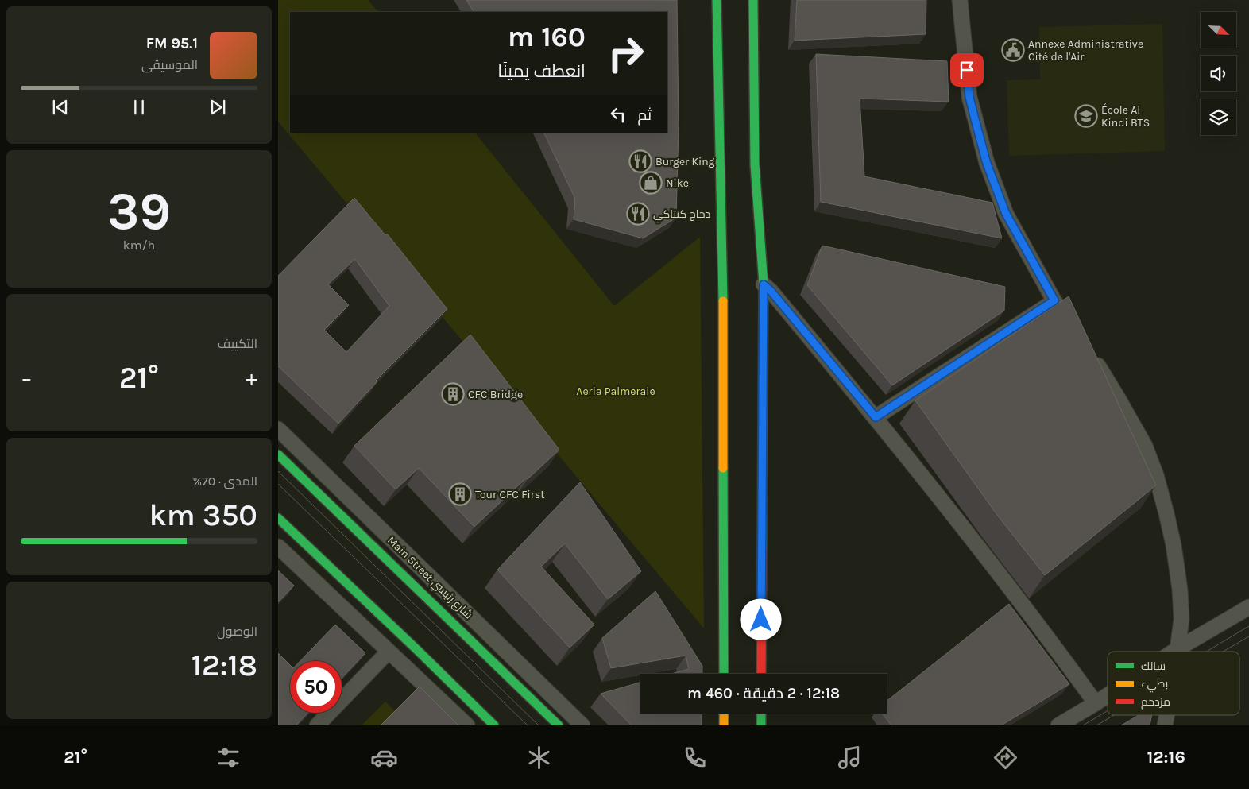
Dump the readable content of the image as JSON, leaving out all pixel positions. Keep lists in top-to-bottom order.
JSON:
{
  "streets": {
    "main road": ["Main Street شارع رئيسي"]
  },
  "parks": ["Aeria Palmeraie"],
  "places": {
    "public building": ["Annexe Administrative Cité de l'Air"],
    "school or university": ["École Al Kindi BTS"],
    "restaurant": ["Burger King", "دجاج كنتاكي"],
    "shop": ["Nike"],
    "building": ["CFC Bridge", "Tour CFC First"]
  },
  "legend": ["سالك", "بطيء", "مزدحم"],
  "north": "bottom right",
  "page": {
    "turn": ["160 m", "انعطف يمينًا"],
    "song": ["95.1 FM", "الموسيقى"],
    "then": "ثم",
    "tile": [
      ["39", "km/h"],
      "التكييف",
      ["المدى · 70%", "350 km"],
      ["الوصول", "12:18"]
    ],
    "heat": ["−", "21°", "+"],
    "limit": "50",
    "trip": "12:18 · 2 دقيقة · 460 m",
    "tabs": ["12:16", "21°"]
  }
}
